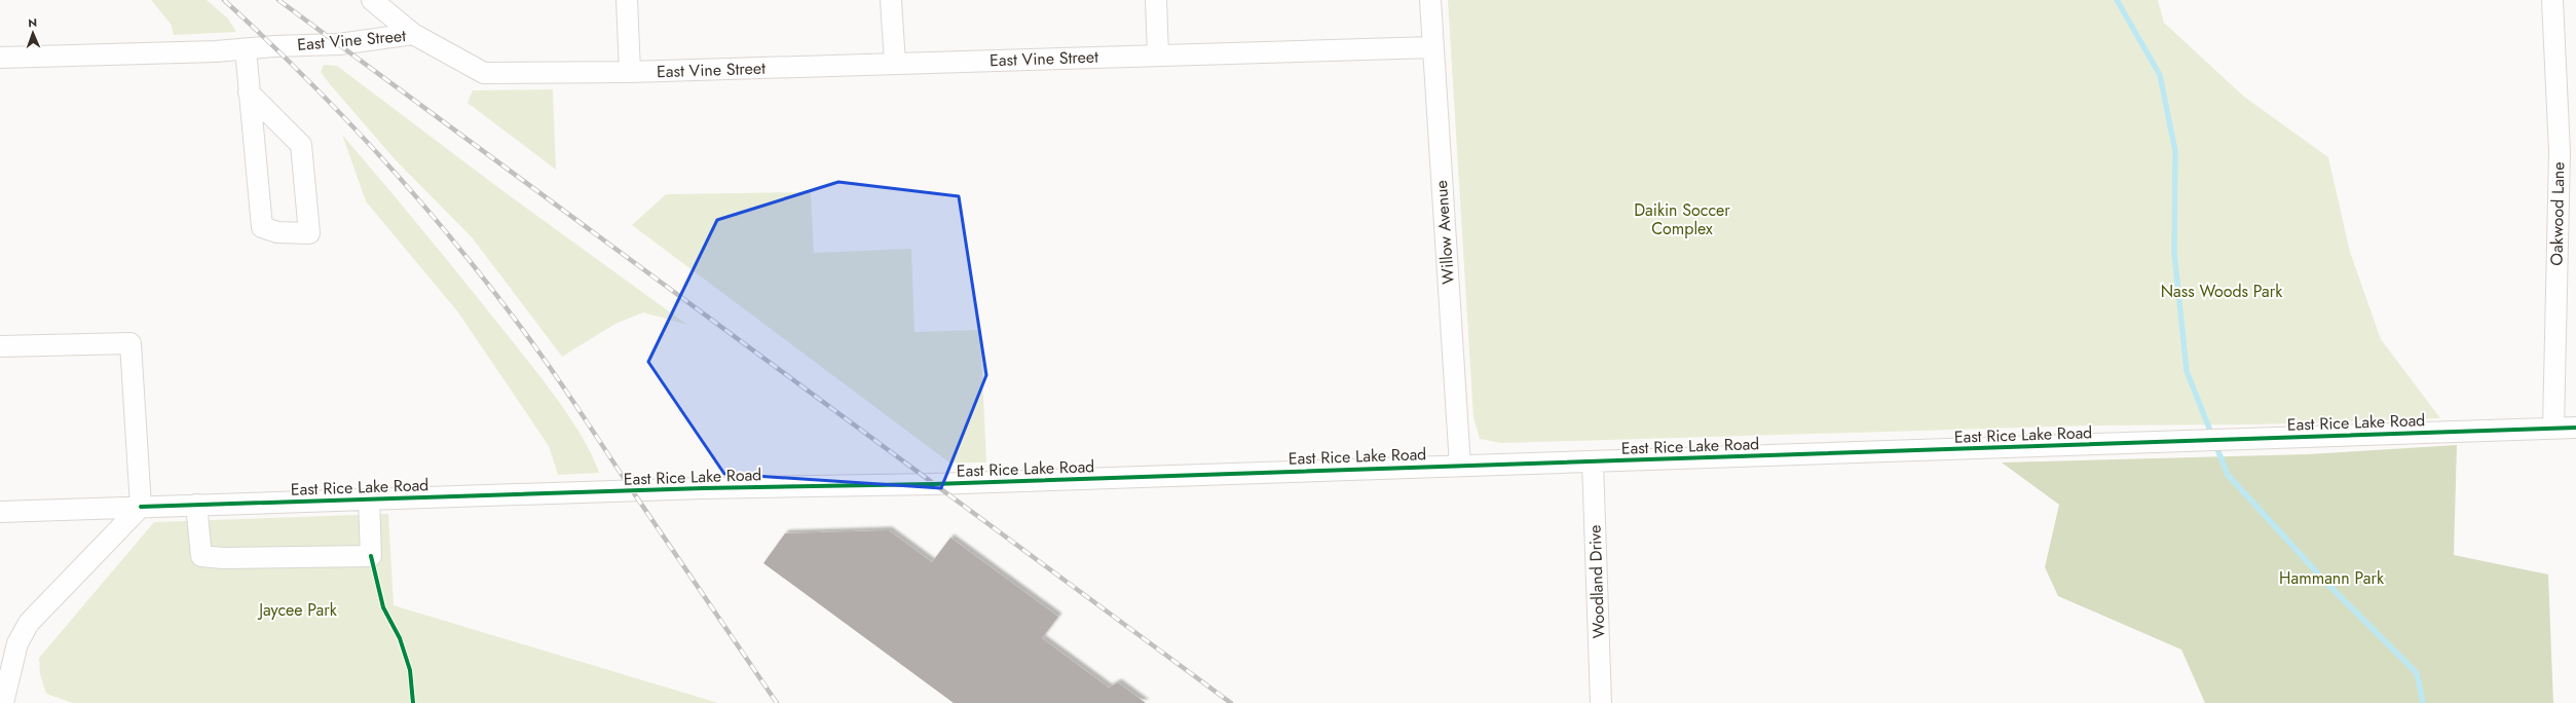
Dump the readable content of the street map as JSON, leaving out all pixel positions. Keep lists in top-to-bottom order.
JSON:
{
  "streets": {
    "street": [
      "East Vine Street",
      "Oakwood Lane",
      "Willow Avenue",
      "East Rice Lake Road",
      "Woodland Drive"
    ]
  },
  "crossings": [
    ["East Vine Street", "Willow Avenue"],
    ["Oakwood Lane", "East Rice Lake Road"],
    ["Willow Avenue", "East Rice Lake Road"],
    ["East Rice Lake Road", "Woodland Drive"]
  ],
  "parks": [
    "Daikin Soccer Complex",
    "Nass Woods Park",
    "Hammann Park",
    "Jaycee Park"
  ],
  "north": "top"
}
